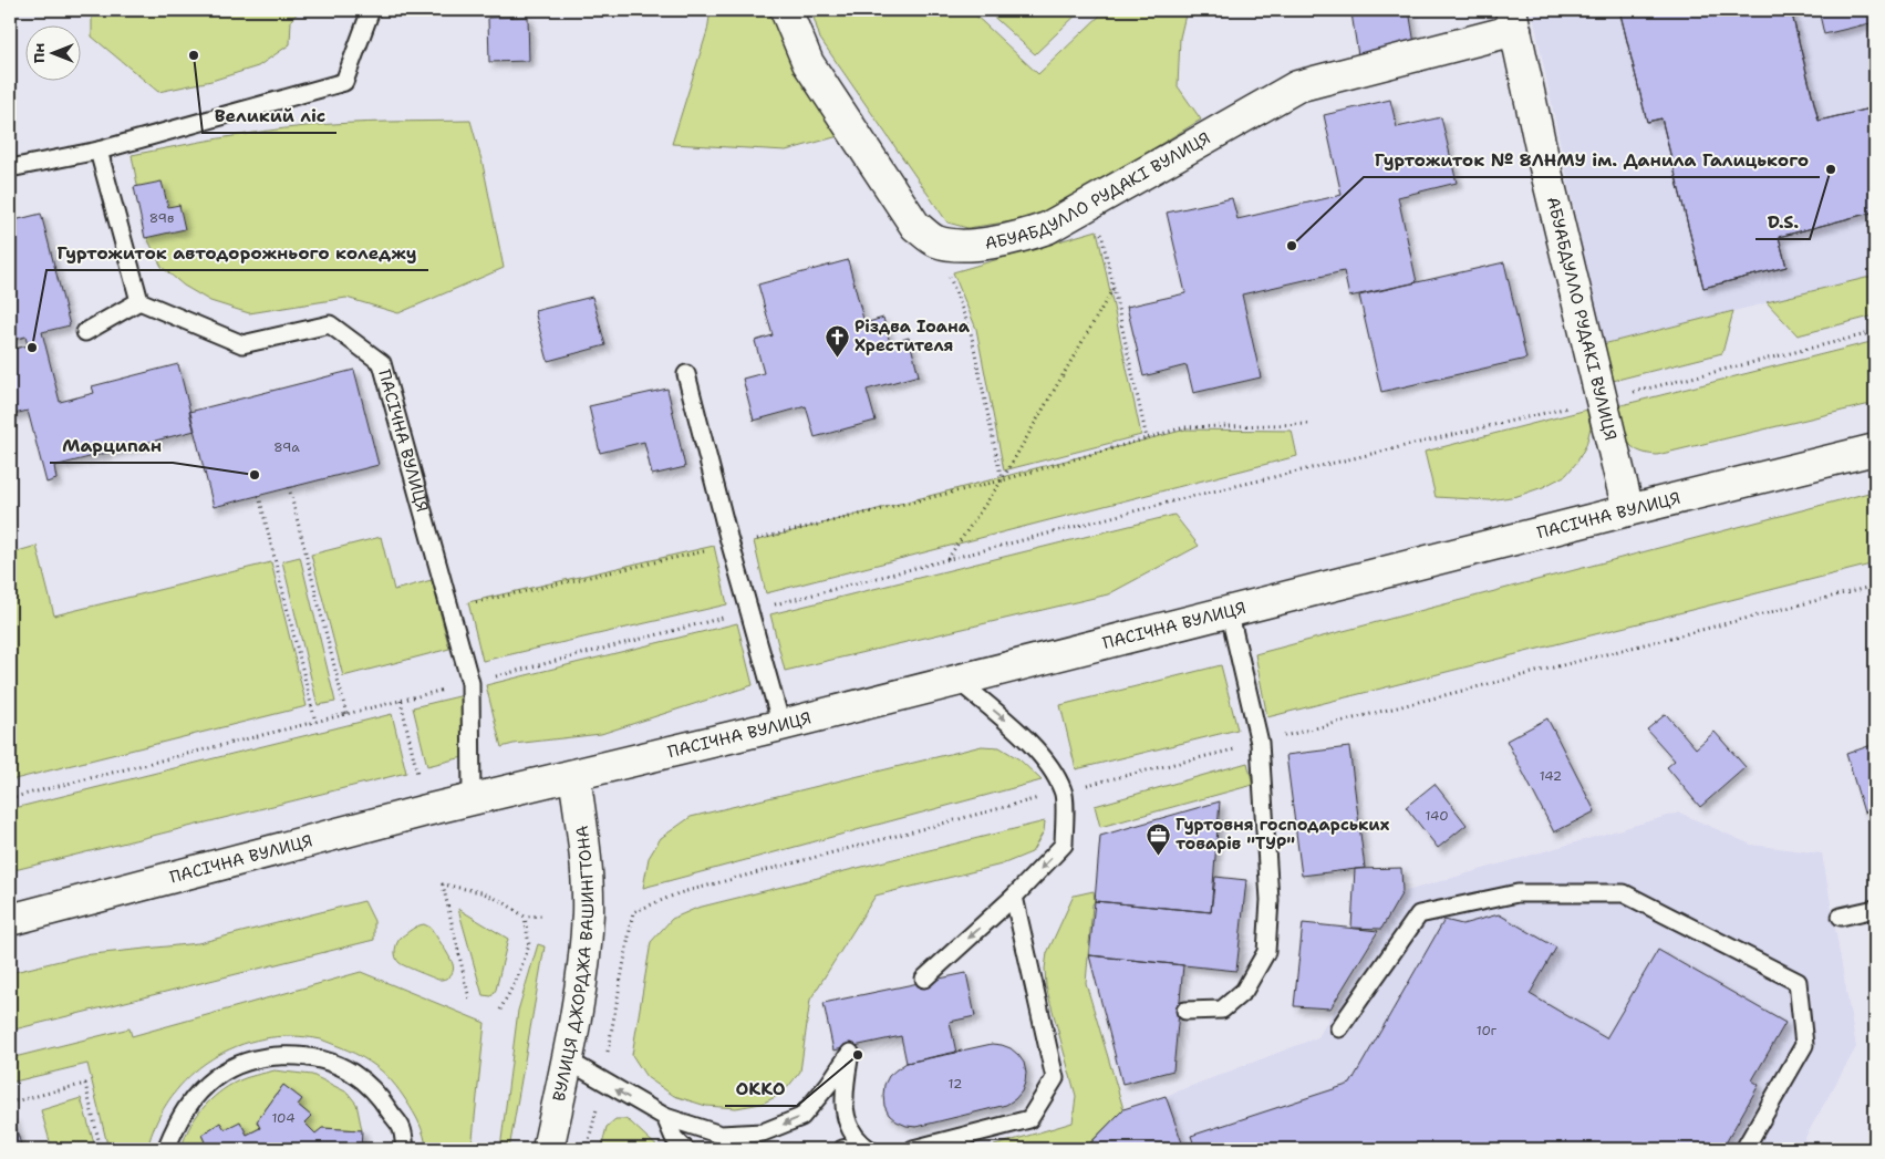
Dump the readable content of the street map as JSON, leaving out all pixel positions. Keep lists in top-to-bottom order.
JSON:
{
  "streets": {
    "main road": ["АБУАБДУЛЛО РУДАКІ ВУЛИЦЯ", "ПАСІЧНА ВУЛИЦЯ", "ВУЛИЦЯ ДЖОРДЖА ВАШИНГТОНА"]
  },
  "crossings": [
    ["АБУАБДУЛЛО РУДАКІ ВУЛИЦЯ", "ПАСІЧНА ВУЛИЦЯ"],
    ["ПАСІЧНА ВУЛИЦЯ", "ВУЛИЦЯ ДЖОРДЖА ВАШИНГТОНА"]
  ],
  "places": {
    "other": [
      "Великий ліс",
      "D.S.",
      "Гуртожиток № 8ЛНМУ ім. Данила Галицького",
      "Гуртожиток автодорожнього коледжу",
      "Марципан",
      "ОККО"
    ],
    "church": ["Різдва Іоана Хрестителя"],
    "office": ["Гуртовня господарських товарів \"ТУР\""]
  },
  "house_numbers": [
    "89в",
    "89а",
    "142",
    "140",
    "10г",
    "12",
    "104"
  ],
  "north": "left"
}
